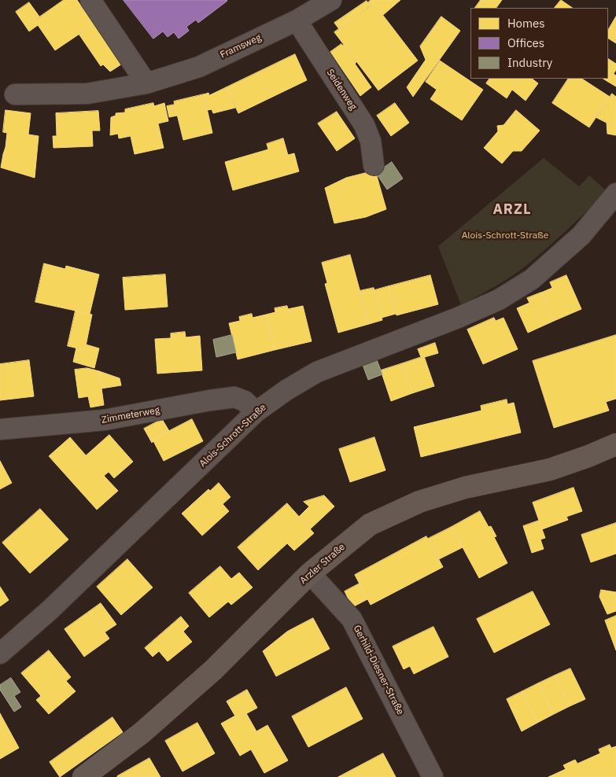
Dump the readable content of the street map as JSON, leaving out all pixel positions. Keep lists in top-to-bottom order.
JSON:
{
  "streets": {
    "main road": ["Arzler Straße"],
    "street": [
      "Framsweg",
      "Seidenweg",
      "Zimmeterweg",
      "Alois-Schrott-Straße",
      "Gerhild-Diesner-Straße"
    ]
  },
  "crossings": [
    ["Framsweg", "Seidenweg"],
    ["Zimmeterweg", "Alois-Schrott-Straße"],
    ["Arzler Straße", "Gerhild-Diesner-Straße"]
  ],
  "districts": ["ARZL"],
  "parks": ["Alois-Schrott-Straße"],
  "legend": ["Homes", "Offices", "Industry"]
}
